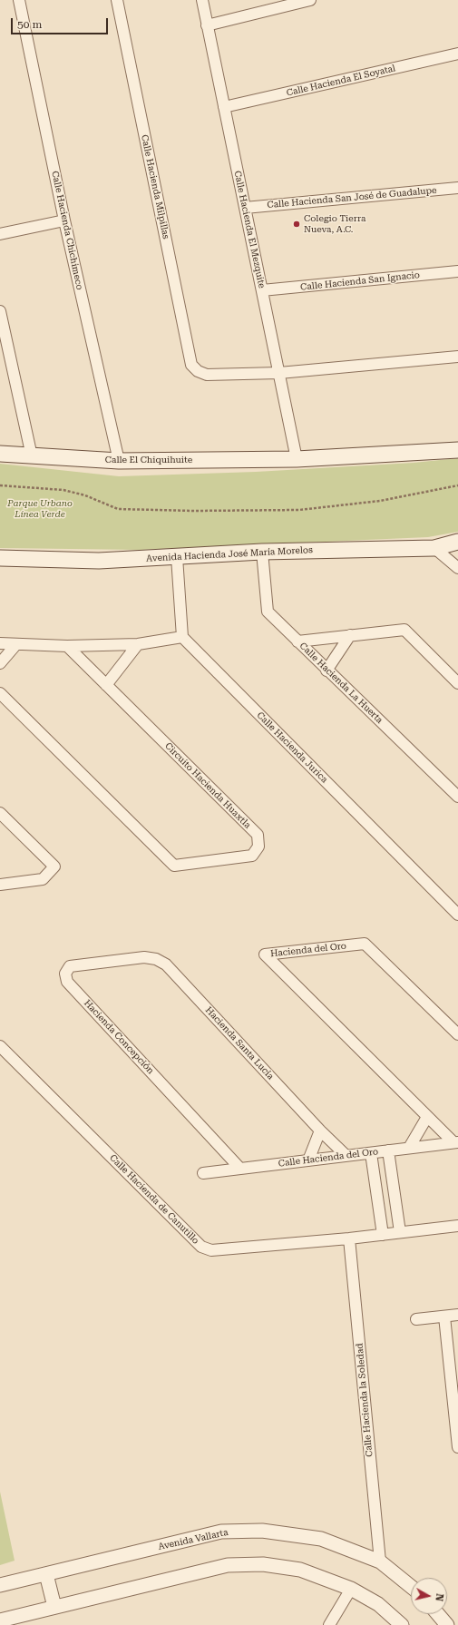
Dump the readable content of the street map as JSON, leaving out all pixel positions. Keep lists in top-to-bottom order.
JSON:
{
  "streets": {
    "main road": ["Calle El Chiquihuite", "Avenida Hacienda José María Morelos"],
    "street": [
      "Calle Hacienda El Soyatal",
      "Calle Hacienda Milpillas",
      "Calle Hacienda San José de Guadalupe",
      "Calle Hacienda El Mezquite",
      "Calle Hacienda Chichimeco",
      "Calle Hacienda San Ignacio",
      "Calle Hacienda La Huerta",
      "Calle Hacienda Jurica",
      "Circuito Hacienda Huaxtla",
      "Hacienda del Oro",
      "Hacienda Concepción",
      "Hacienda Santa Lucía",
      "Calle Hacienda del Oro",
      "Calle Hacienda de Canutillo",
      "Calle Hacienda la Soledad",
      "Avenida Vallarta"
    ]
  },
  "crossings": [
    ["Calle Hacienda El Soyatal", "Calle Hacienda El Mezquite"],
    ["Calle Hacienda Milpillas", "Calle Hacienda El Mezquite"],
    ["Calle Hacienda San José de Guadalupe", "Calle Hacienda El Mezquite"],
    ["Calle Hacienda El Mezquite", "Calle Hacienda San Ignacio"],
    ["Calle Hacienda El Mezquite", "Calle El Chiquihuite"],
    ["Calle Hacienda Chichimeco", "Calle El Chiquihuite"],
    ["Avenida Hacienda José María Morelos", "Calle Hacienda La Huerta"],
    ["Hacienda del Oro", "Calle Hacienda del Oro"],
    ["Hacienda Concepción", "Hacienda Santa Lucía"],
    ["Hacienda Concepción", "Calle Hacienda del Oro"],
    ["Hacienda Santa Lucía", "Calle Hacienda del Oro"],
    ["Calle Hacienda de Canutillo", "Calle Hacienda la Soledad"],
    ["Calle Hacienda la Soledad", "Avenida Vallarta"]
  ],
  "parks": ["Parque Urbano Línea Verde"],
  "places": ["Colegio Tierra Nueva, A.C."],
  "scale_bar": "50 m",
  "north": "right"
}
